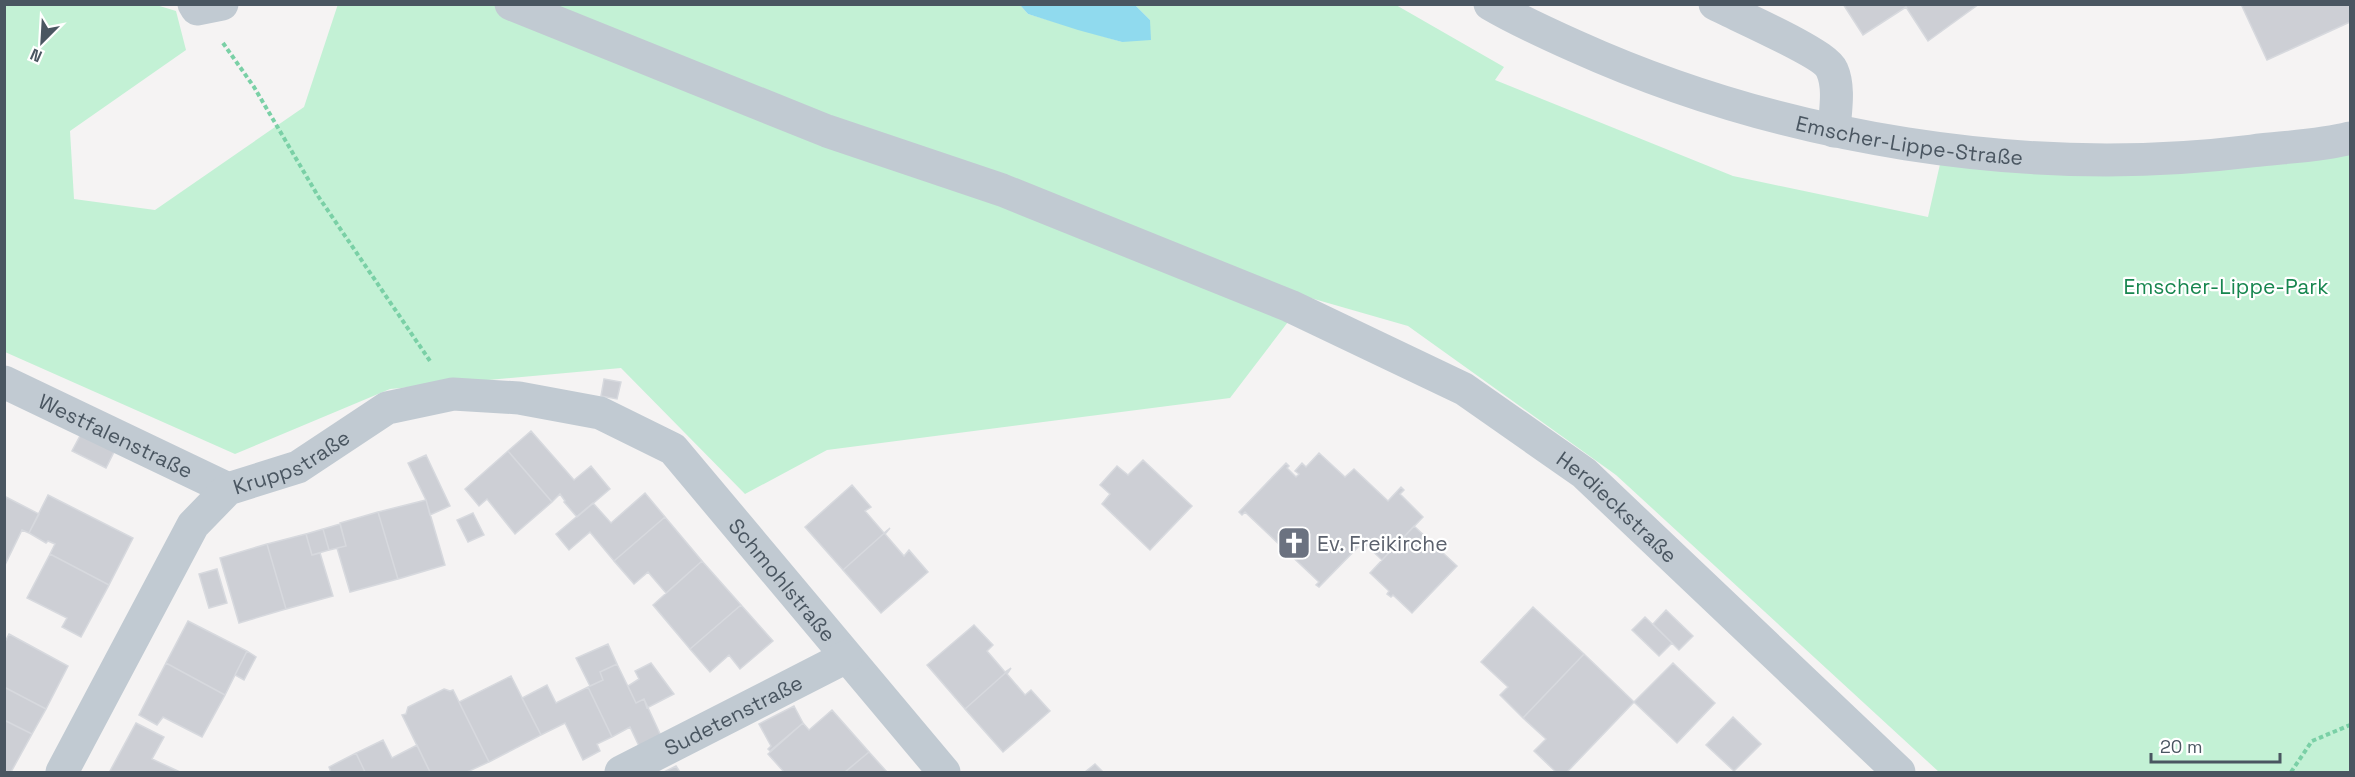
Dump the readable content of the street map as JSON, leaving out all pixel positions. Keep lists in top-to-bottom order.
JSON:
{
  "streets": {
    "street": [
      "Emscher-Lippe-Straße",
      "Westfalenstraße",
      "Kruppstraße",
      "Herdieckstraße",
      "Schmohlstraße",
      "Sudetenstraße"
    ]
  },
  "crossings": [
    ["Westfalenstraße", "Kruppstraße"],
    ["Kruppstraße", "Schmohlstraße"],
    ["Schmohlstraße", "Sudetenstraße"]
  ],
  "parks": ["Emscher-Lippe-Park"],
  "places": {
    "church": ["Ev. Freikirche"]
  },
  "scale_bar": "20 m",
  "north": "bottom left"
}
